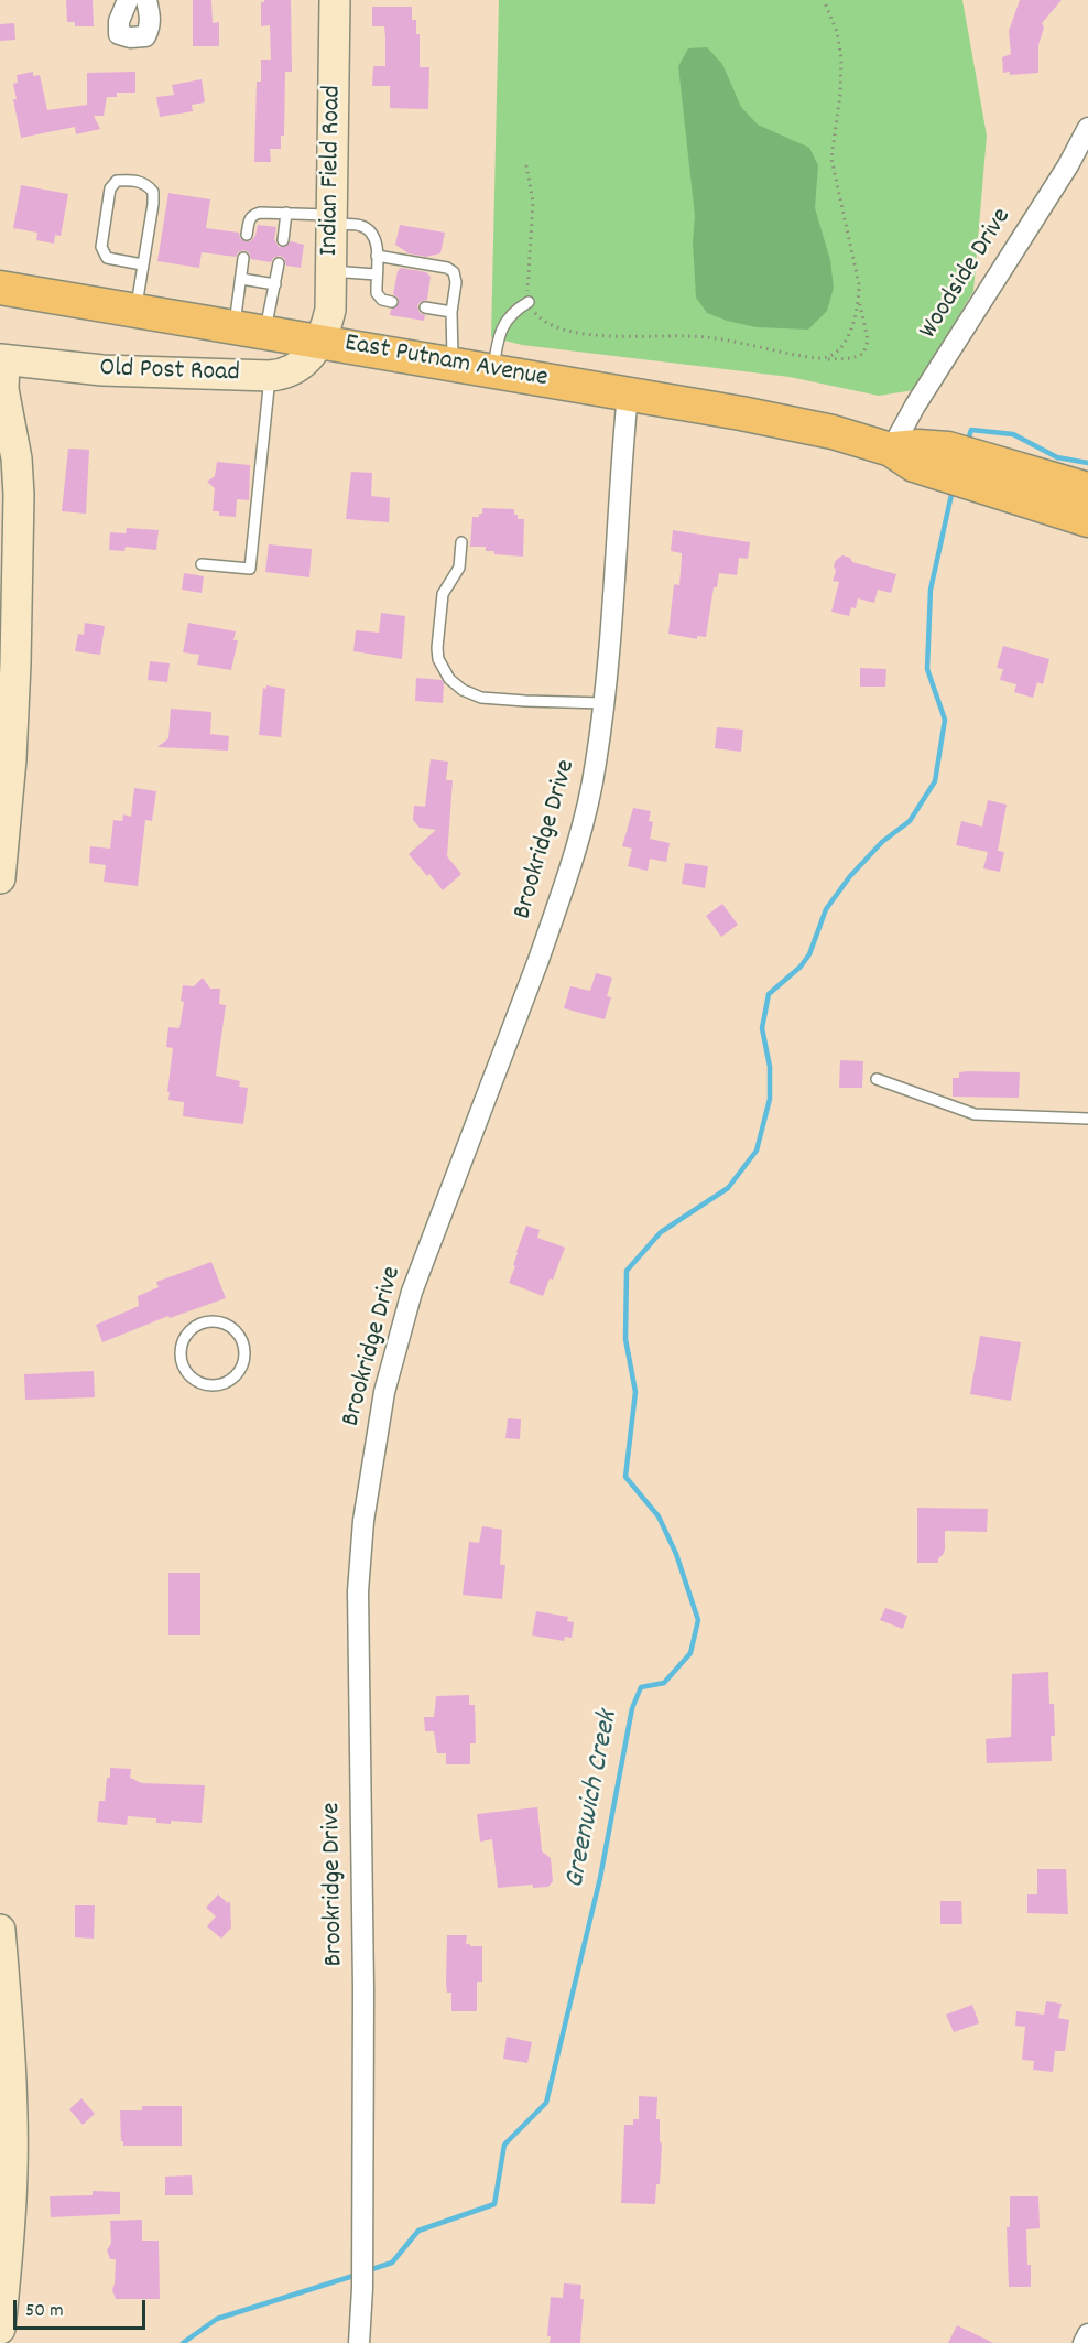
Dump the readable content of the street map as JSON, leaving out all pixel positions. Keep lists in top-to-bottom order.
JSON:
{
  "streets": {
    "main road": ["East Putnam Avenue"],
    "street": [
      "Indian Field Road",
      "Woodside Drive",
      "Old Post Road",
      "Brookridge Drive"
    ]
  },
  "crossings": [
    ["Indian Field Road", "East Putnam Avenue"],
    ["Indian Field Road", "Old Post Road"],
    ["Woodside Drive", "East Putnam Avenue"],
    ["East Putnam Avenue", "Old Post Road"],
    ["East Putnam Avenue", "Brookridge Drive"]
  ],
  "water": ["Greenwich Creek"],
  "scale_bar": "50 m"
}
